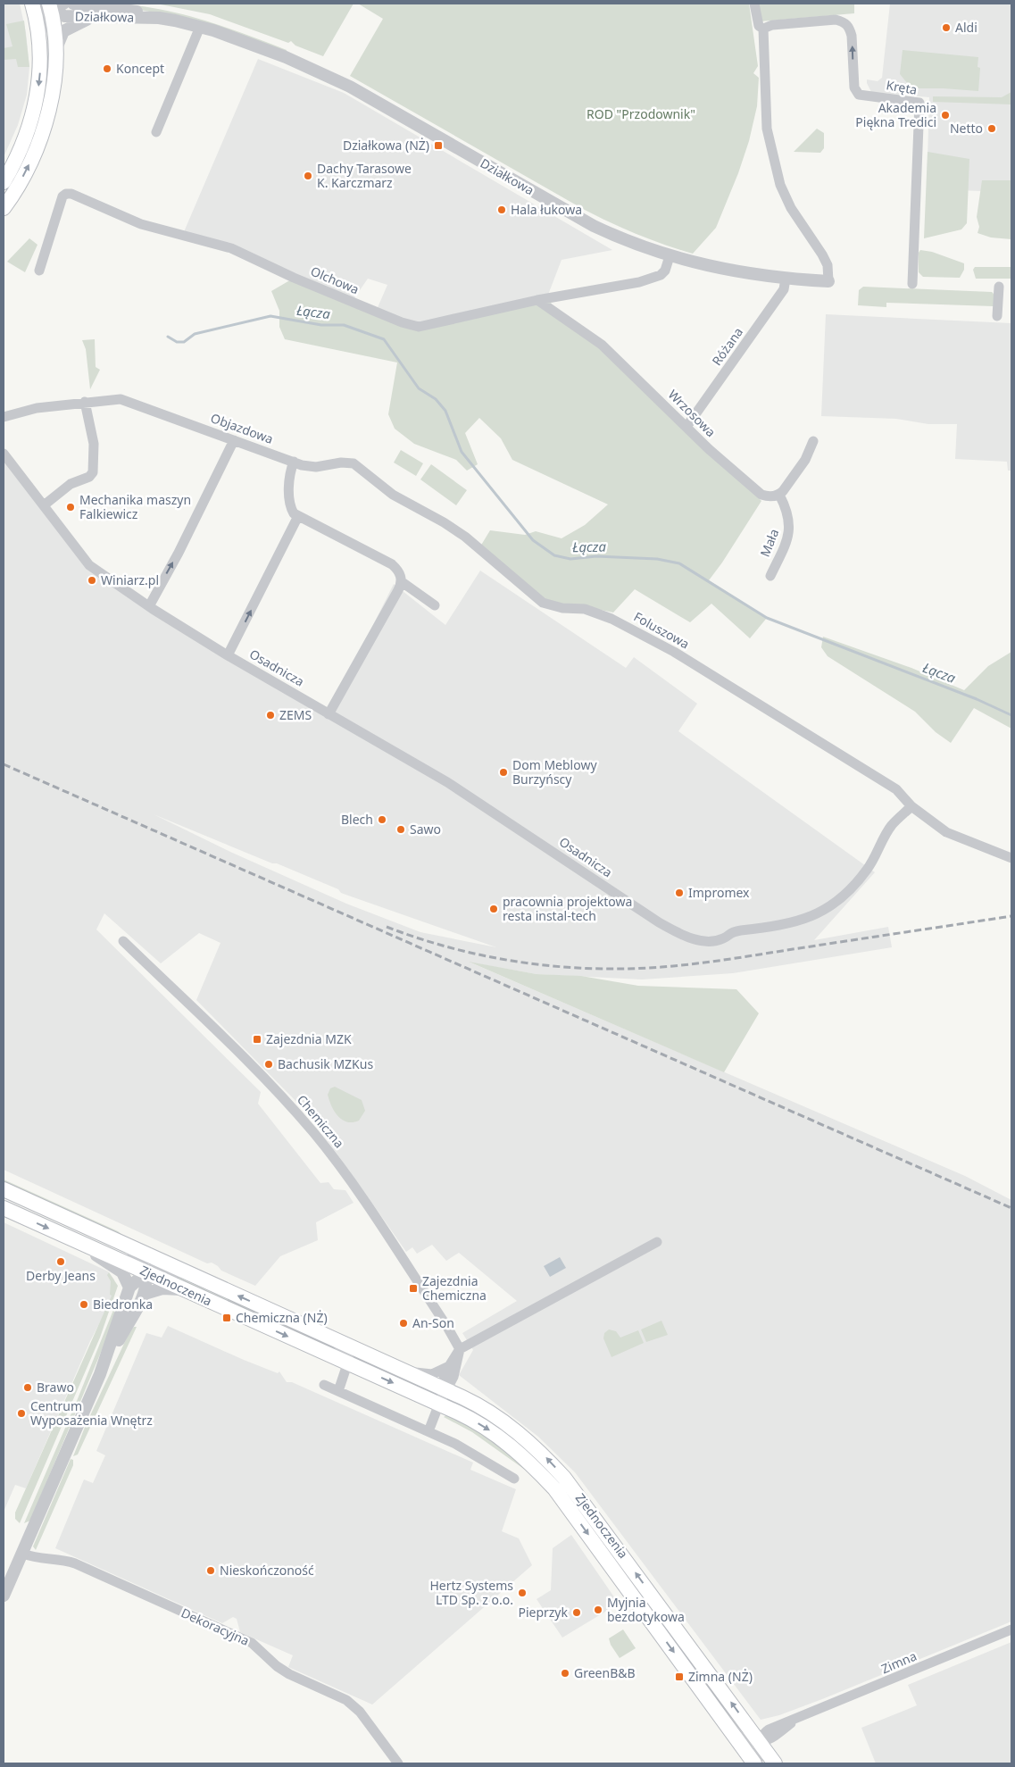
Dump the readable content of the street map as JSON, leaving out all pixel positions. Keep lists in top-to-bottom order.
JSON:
{
  "streets": {
    "main road": ["Zjednoczenia"],
    "street": [
      "Działkowa",
      "Kręta",
      "Olchowa",
      "Różana",
      "Wrzosowa",
      "Objazdowa",
      "Mała",
      "Foluszowa",
      "Osadnicza",
      "Chemiczna",
      "Dekoracyjna",
      "Zimna"
    ]
  },
  "crossings": [
    ["Działkowa", "Olchowa"],
    ["Działkowa", "Różana"],
    ["Olchowa", "Wrzosowa"],
    ["Różana", "Wrzosowa"],
    ["Wrzosowa", "Mała"],
    ["Objazdowa", "Foluszowa"],
    ["Foluszowa", "Osadnicza"],
    ["Zjednoczenia", "Zimna"]
  ],
  "water": ["Łącza"],
  "parks": ["ROD \"Przodownik\""],
  "places": {
    "other": [
      "Aldi",
      "Koncept",
      "Akademia Piękna Tredici",
      "Netto",
      "Dachy Tarasowe K. Karczmarz",
      "Hala łukowa",
      "Mechanika maszyn Falkiewicz",
      "Winiarz.pl",
      "ZEMS",
      "Dom Meblowy Burzyńscy",
      "Blech",
      "Sawo",
      "Impromex",
      "pracownia projektowa resta instal-tech",
      "Bachusik MZKus",
      "Derby Jeans",
      "Biedronka",
      "An-Son",
      "Brawo",
      "Centrum Wyposażenia Wnętrz",
      "Nieskończoność",
      "Hertz Systems LTD Sp. z o.o.",
      "Myjnia bezdotykowa",
      "Pieprzyk",
      "GreenB&B"
    ],
    "transit": [
      "Działkowa (NŻ)",
      "Zajezdnia MZK",
      "Zajezdnia Chemiczna",
      "Chemiczna (NŻ)",
      "Zimna (NŻ)"
    ]
  }
}
